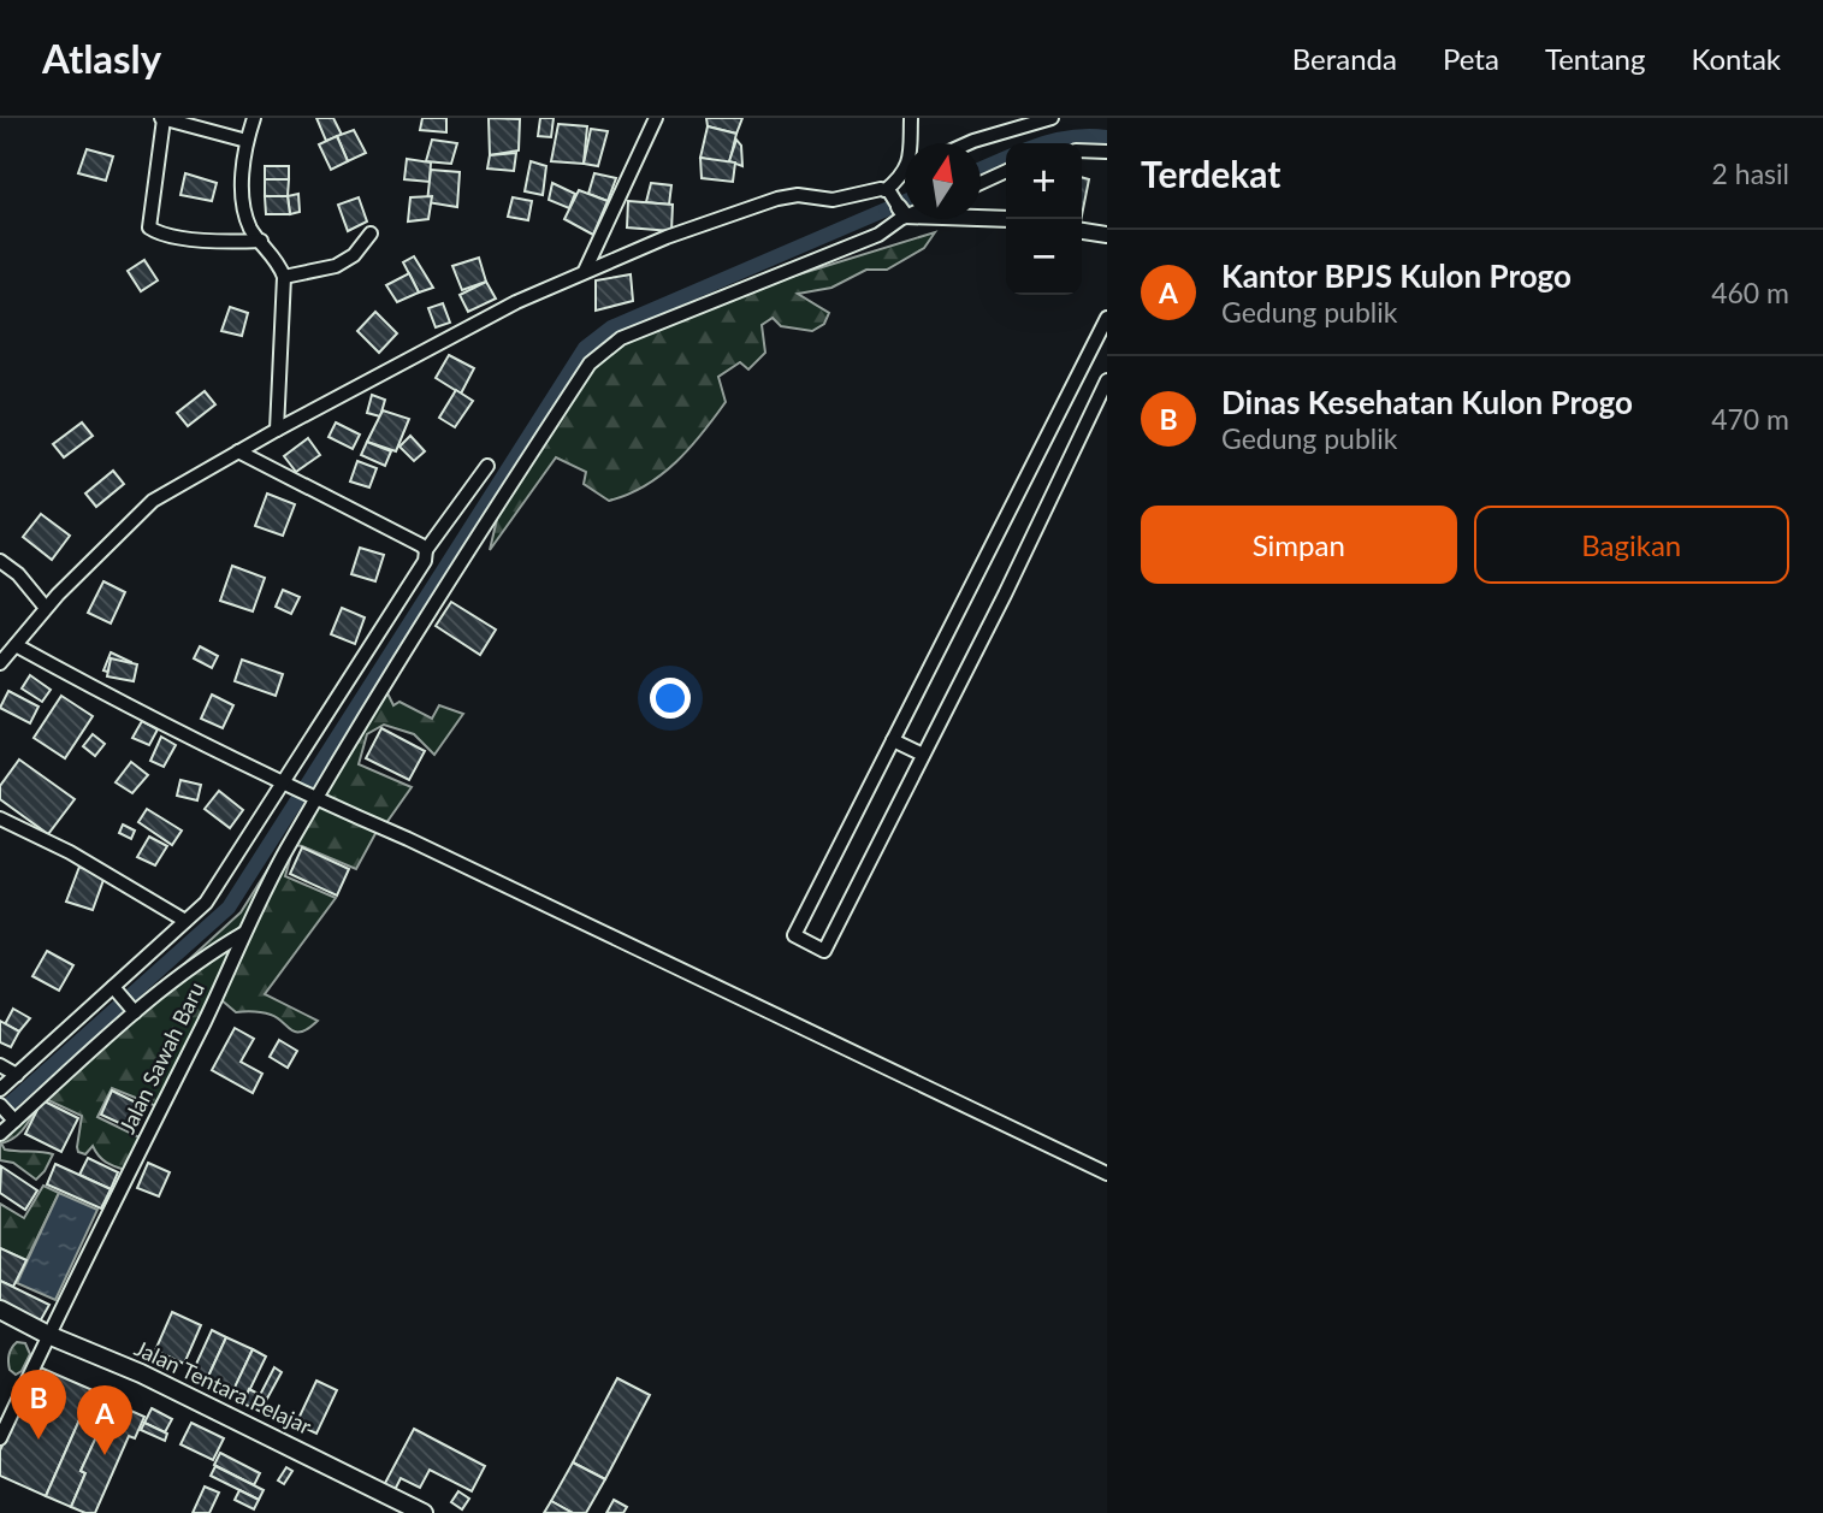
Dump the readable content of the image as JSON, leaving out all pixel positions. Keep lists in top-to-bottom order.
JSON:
{
  "streets": {
    "main road": ["Jalan Tentara Pelajar"],
    "street": ["Jalan Sawah Baru"]
  },
  "crossings": [
    ["Jalan Sawah Baru", "Jalan Tentara Pelajar"]
  ],
  "north": "top",
  "page": {
    "header": "Atlasly",
    "nav": [
      "Beranda",
      "Peta",
      "Tentang",
      "Kontak"
    ],
    "heading": ["Terdekat", "2 hasil"],
    "map_buttons": ["+", "−"],
    "list": [
      {
        "mark": "A",
        "name": "Kantor BPJS Kulon Progo",
        "note": "Gedung publik",
        "value": "460 m"
      },
      {
        "mark": "B",
        "name": "Dinas Kesehatan Kulon Progo",
        "note": "Gedung publik",
        "value": "470 m"
      }
    ],
    "buttons": ["Simpan", "Bagikan"],
    "pins": ["B", "A"]
  }
}
